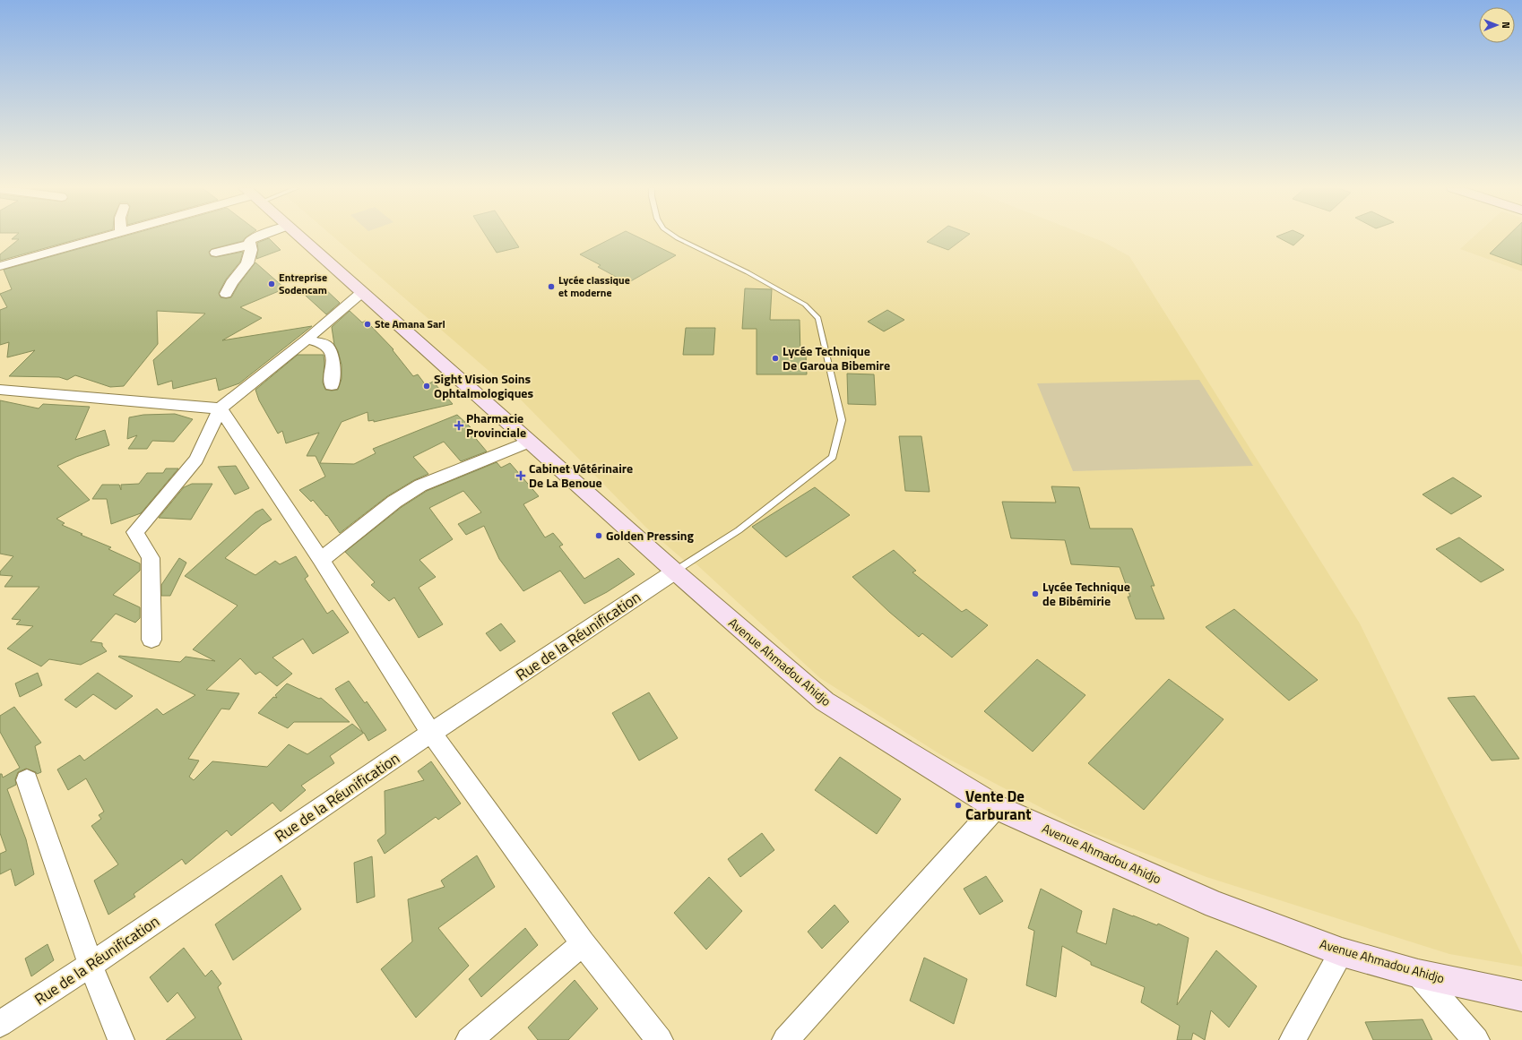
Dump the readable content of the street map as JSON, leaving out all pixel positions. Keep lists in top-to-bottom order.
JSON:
{
  "streets": {
    "main road": ["Avenue Ahmadou Ahidjo"],
    "street": ["Rue de la Réunification"]
  },
  "crossings": [
    ["Rue de la Réunification", "Avenue Ahmadou Ahidjo"]
  ],
  "places": {
    "other": [
      "Entreprise Sodencam",
      "Lycée classique et moderne",
      "Ste Amana Sarl",
      "Lycée Technique De Garoua Bibemire",
      "Sight Vision Soins Ophtalmologiques",
      "Golden Pressing",
      "Lycée Technique de Bibémirie",
      "Vente De Carburant"
    ],
    "health": ["Pharmacie Provinciale", "Cabinet Vétérinaire De La Benoue"]
  },
  "north": "right"
}
